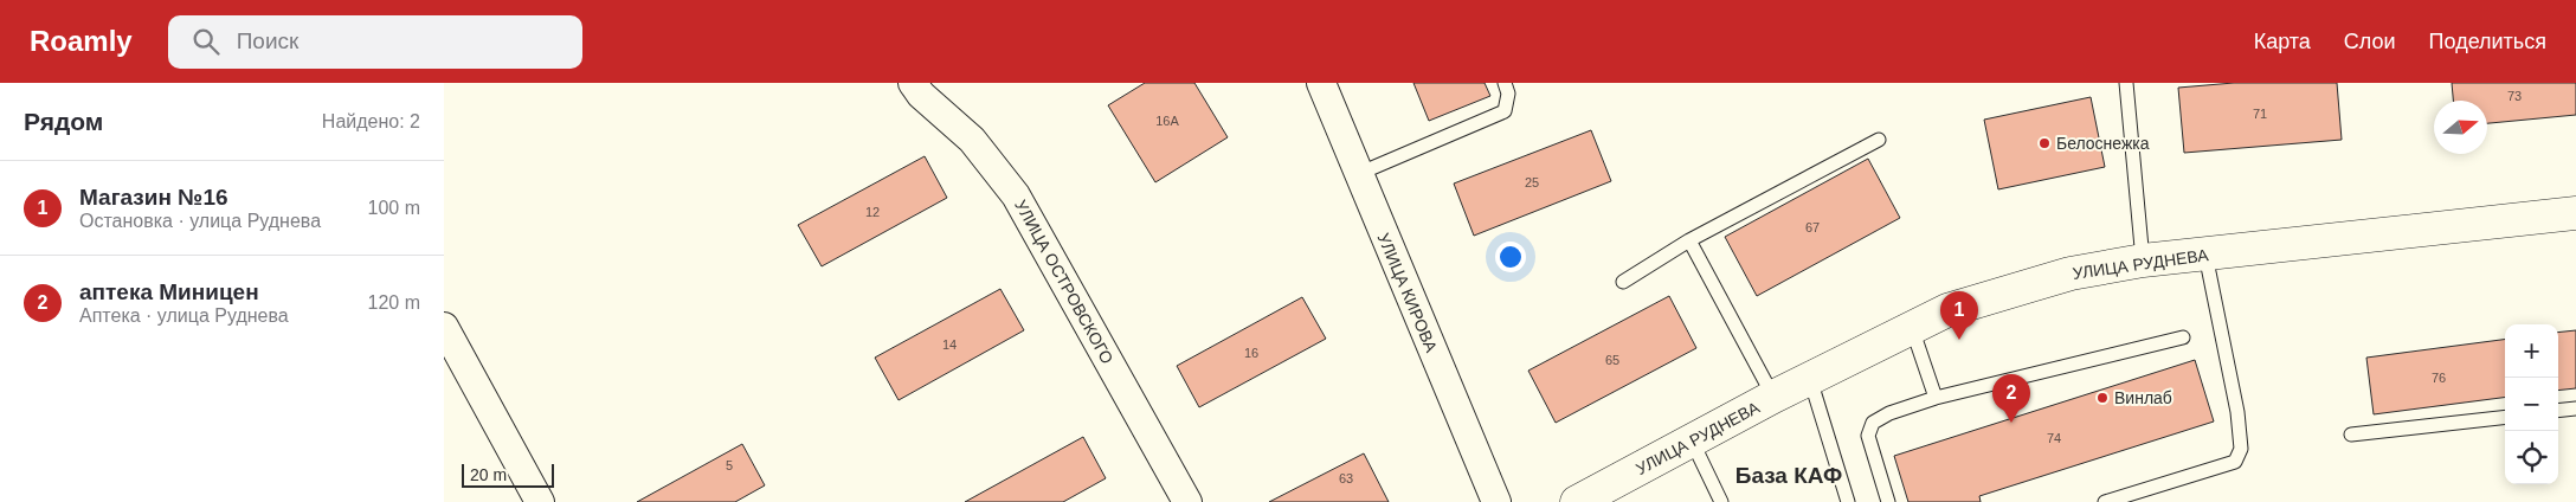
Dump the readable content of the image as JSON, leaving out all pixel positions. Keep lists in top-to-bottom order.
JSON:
{
  "streets": {
    "main road": ["УЛИЦА РУДНЕВА"],
    "street": ["УЛИЦА ОСТРОВСКОГО", "УЛИЦА КИРОВА"]
  },
  "districts": ["База КАФ"],
  "places": ["Белоснежка", "Винлаб"],
  "house_numbers": [
    "73",
    "71",
    "16А",
    "25",
    "12",
    "67",
    "14",
    "16",
    "65",
    "76",
    "74",
    "5",
    "63"
  ],
  "scale_bar": "20 m",
  "north": "right",
  "page": {
    "header": "Roamly",
    "search": "Поиск",
    "nav": ["Карта", "Слои", "Поделиться"],
    "heading": ["Рядом", "Найдено: 2"],
    "list": [
      {
        "mark": "1",
        "name": "Магазин №16",
        "note": "Остановка · улица Руднева",
        "value": "100 m"
      },
      {
        "mark": "2",
        "name": "аптека Миницен",
        "note": "Аптека · улица Руднева",
        "value": "120 m"
      }
    ],
    "pins": ["1", "2"],
    "map_buttons": ["+", "−"],
    "scale": "20 m"
  }
}
